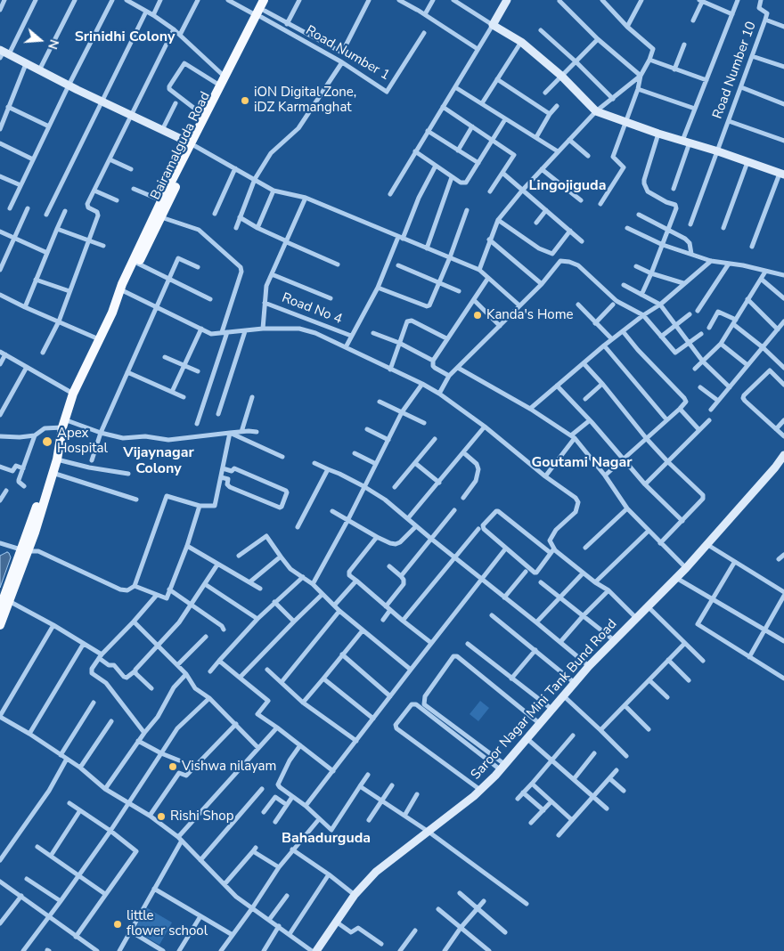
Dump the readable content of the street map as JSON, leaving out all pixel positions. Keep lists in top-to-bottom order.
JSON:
{
  "streets": {
    "main road": ["Bairamalguda Road", "Saroor Nagar Mini Tank Bund Road"],
    "street": ["Road Number 1", "Road Number 10", "Road No 4"]
  },
  "crossings": [
    ["Road Number 1", "Bairamalguda Road"]
  ],
  "districts": [
    "Srinidhi Colony",
    "Lingojiguda",
    "Vijaynagar Colony",
    "Goutami Nagar",
    "Bahadurguda"
  ],
  "places": [
    "iON Digital Zone, iDZ Karmanghat",
    "Kanda's Home",
    "Apex Hospital",
    "Vishwa nilayam",
    "Rishi Shop",
    "little flower school"
  ],
  "north": "right"
}
